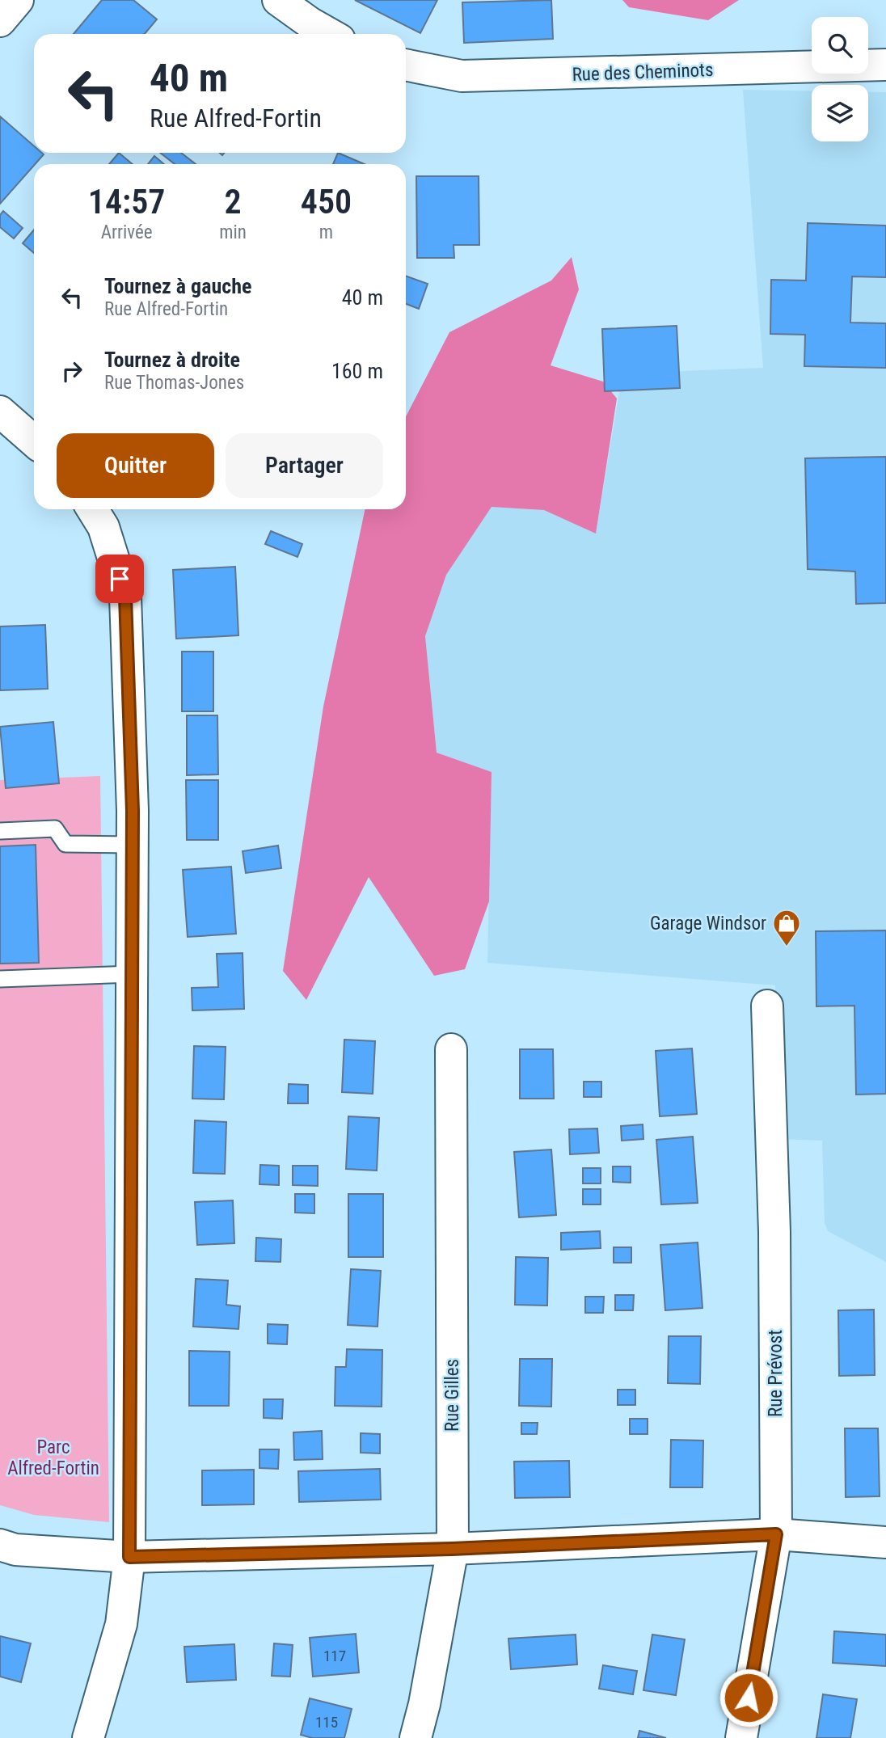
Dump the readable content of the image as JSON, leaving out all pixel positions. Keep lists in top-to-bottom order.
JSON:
{
  "streets": {
    "street": ["Rue des Cheminots", "Rue Prévost", "Rue Gilles"]
  },
  "parks": ["Parc Alfred-Fortin"],
  "places": {
    "shop": ["Garage Windsor"]
  },
  "house_numbers": ["117", "115"],
  "page": {
    "turn": ["40 m", "Rue Alfred-Fortin"],
    "eta": [
      "14:57",
      "Arrivée",
      "2",
      "min",
      "450",
      "m"
    ],
    "list": [
      {
        "name": "Tournez à gauche",
        "note": "Rue Alfred-Fortin",
        "value": "40 m"
      },
      {
        "name": "Tournez à droite",
        "note": "Rue Thomas-Jones",
        "value": "160 m"
      }
    ],
    "buttons": ["Quitter", "Partager"]
  }
}
